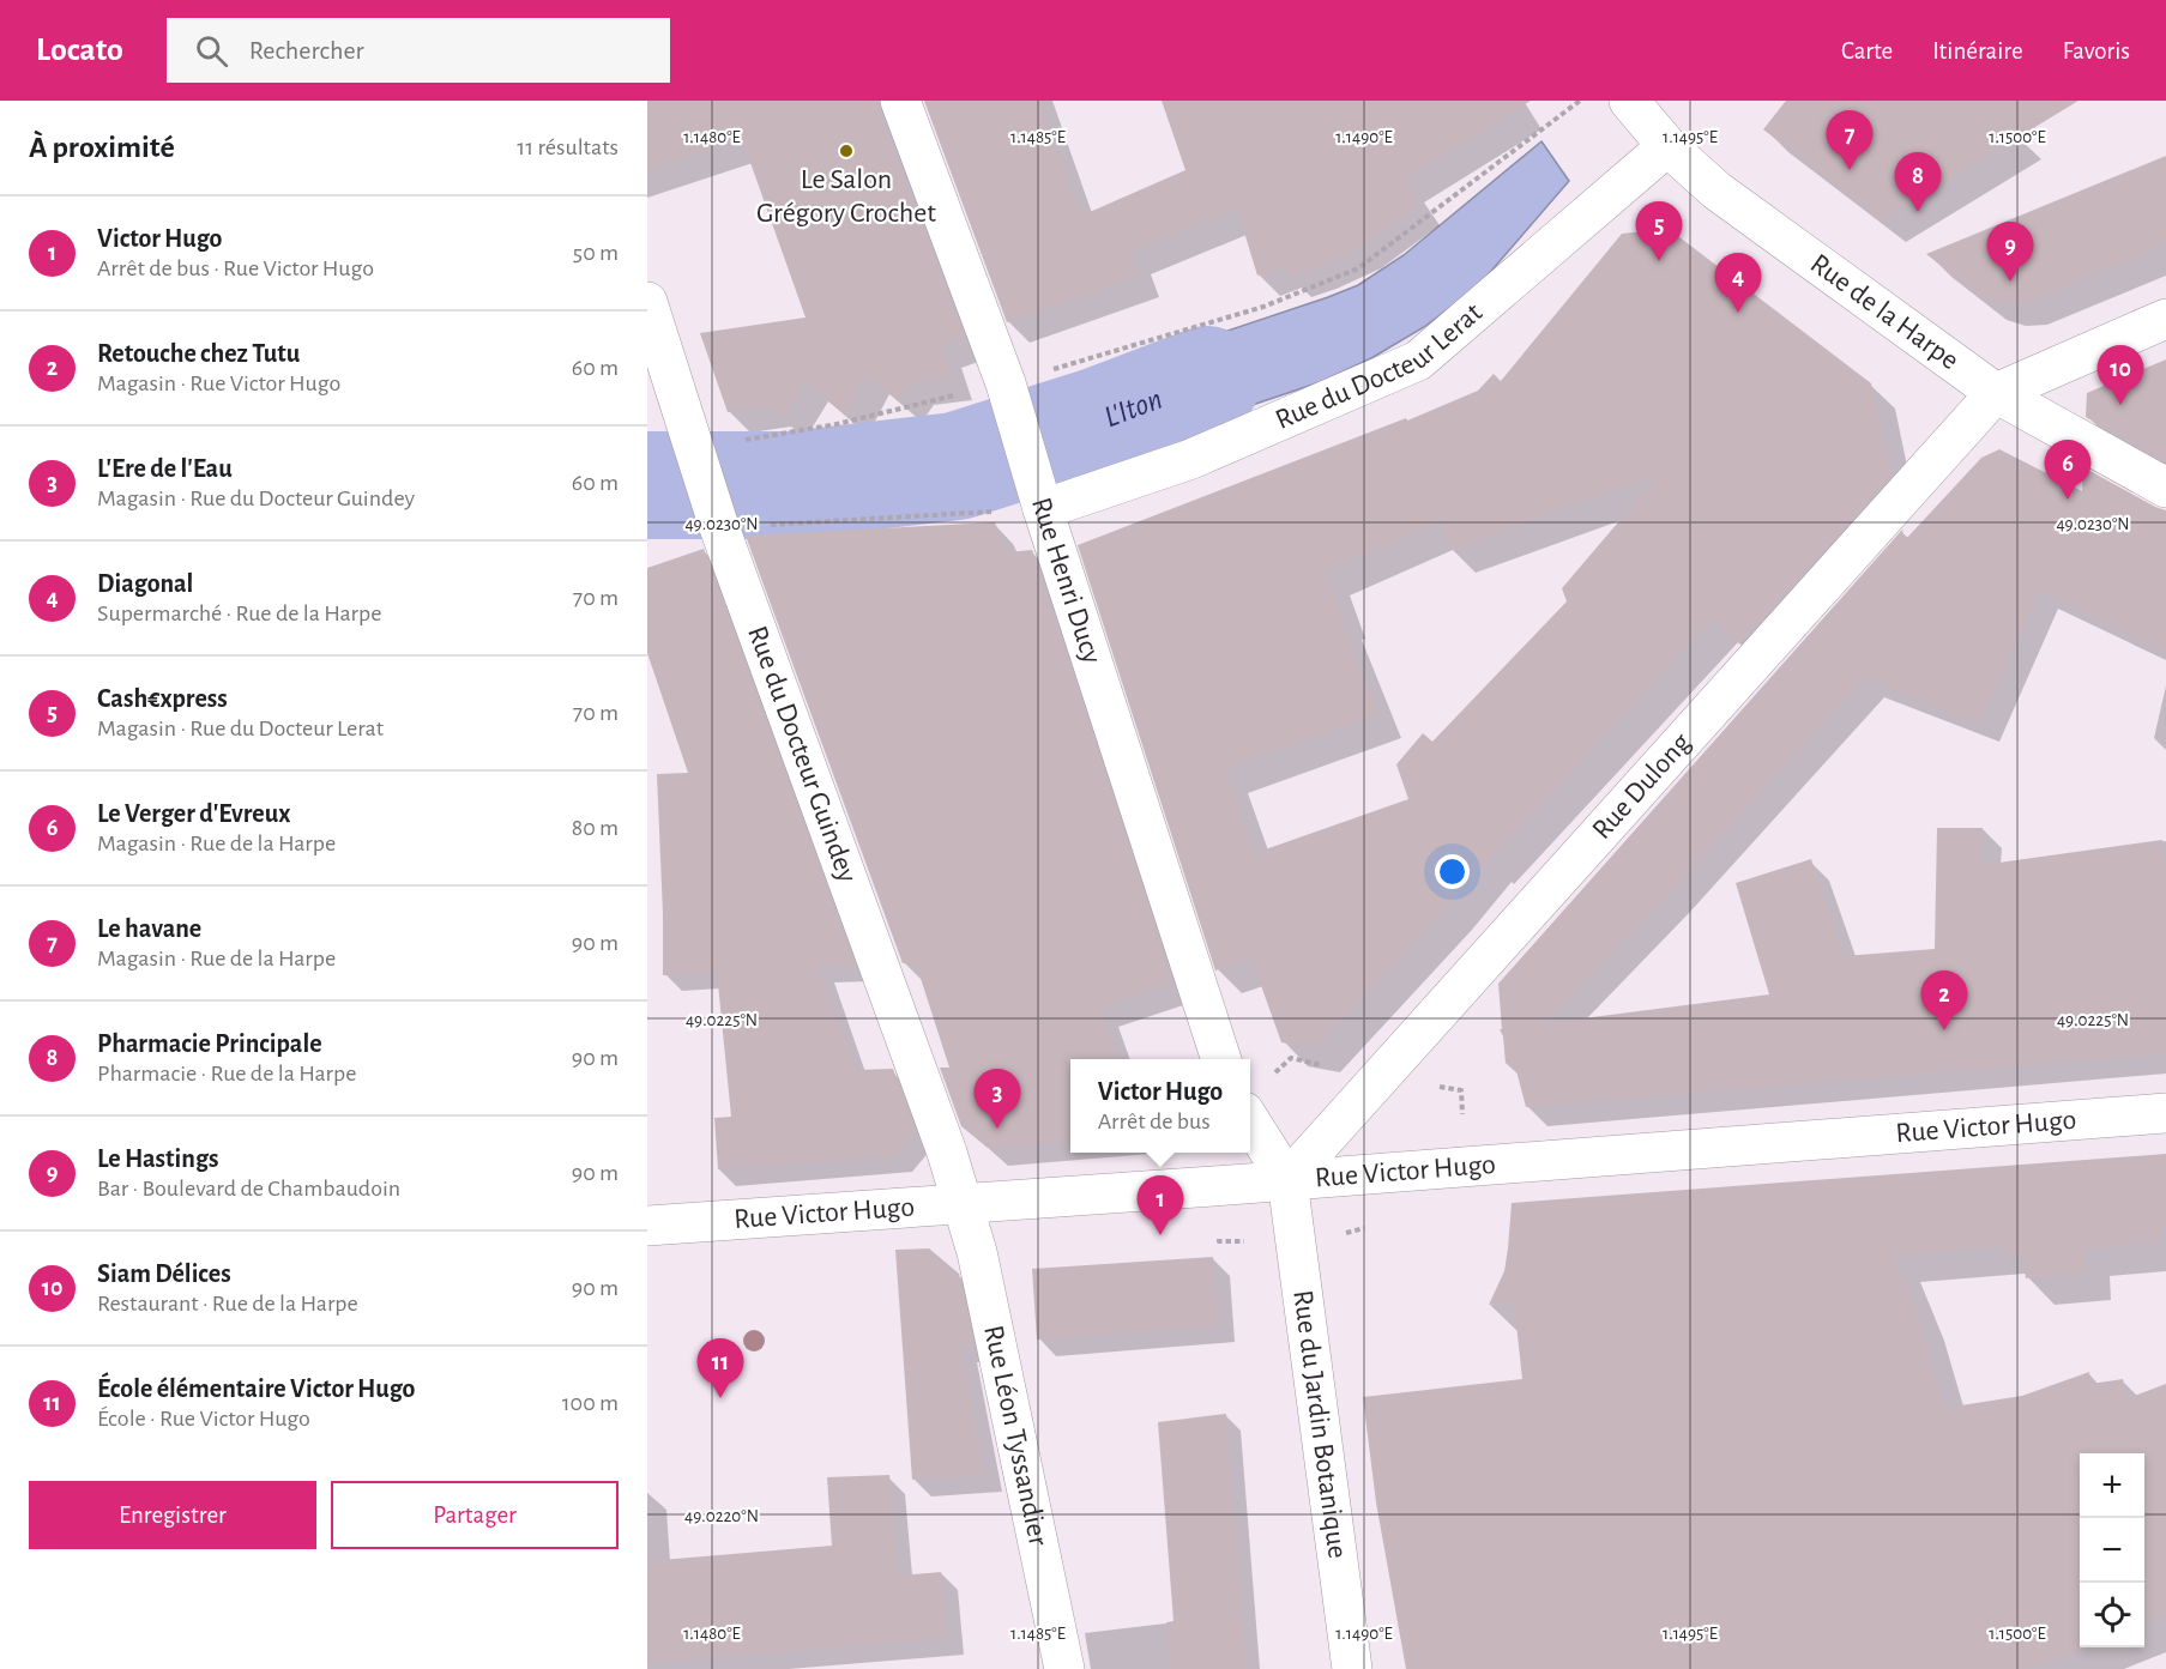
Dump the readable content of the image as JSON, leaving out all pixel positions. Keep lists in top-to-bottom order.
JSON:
{
  "streets": {
    "street": [
      "Rue de la Harpe",
      "Rue du Docteur Lerat",
      "Rue Henri Ducy",
      "Rue du Docteur Guindey",
      "Rue Dulong",
      "Rue Victor Hugo",
      "Rue du Jardin Botanique",
      "Rue Léon Tyssandier"
    ]
  },
  "crossings": [
    ["Rue de la Harpe", "Rue du Docteur Lerat"],
    ["Rue de la Harpe", "Rue Dulong"],
    ["Rue du Docteur Lerat", "Rue Henri Ducy"],
    ["Rue du Docteur Guindey", "Rue Victor Hugo"],
    ["Rue du Docteur Guindey", "Rue Léon Tyssandier"],
    ["Rue Dulong", "Rue Victor Hugo"],
    ["Rue Dulong", "Rue du Jardin Botanique"],
    ["Rue Victor Hugo", "Rue du Jardin Botanique"],
    ["Rue Victor Hugo", "Rue Léon Tyssandier"]
  ],
  "water": ["L'Iton"],
  "places": ["Le Salon Grégory Crochet"],
  "page": {
    "header": "Locato",
    "search": "Rechercher",
    "nav": ["Carte", "Itinéraire", "Favoris"],
    "heading": ["À proximité", "11 résultats"],
    "pins": [
      "7",
      "8",
      "5",
      "9",
      "4",
      "10",
      "6",
      "2",
      "3",
      "1",
      "11"
    ],
    "list": [
      {
        "mark": "1",
        "name": "Victor Hugo",
        "note": "Arrêt de bus · Rue Victor Hugo",
        "value": "50 m"
      },
      {
        "mark": "2",
        "name": "Retouche chez Tutu",
        "note": "Magasin · Rue Victor Hugo",
        "value": "60 m"
      },
      {
        "mark": "3",
        "name": "L'Ere de l'Eau",
        "note": "Magasin · Rue du Docteur Guindey",
        "value": "60 m"
      },
      {
        "mark": "4",
        "name": "Diagonal",
        "note": "Supermarché · Rue de la Harpe",
        "value": "70 m"
      },
      {
        "mark": "5",
        "name": "Cash€xpress",
        "note": "Magasin · Rue du Docteur Lerat",
        "value": "70 m"
      },
      {
        "mark": "6",
        "name": "Le Verger d'Evreux",
        "note": "Magasin · Rue de la Harpe",
        "value": "80 m"
      },
      {
        "mark": "7",
        "name": "Le havane",
        "note": "Magasin · Rue de la Harpe",
        "value": "90 m"
      },
      {
        "mark": "8",
        "name": "Pharmacie Principale",
        "note": "Pharmacie · Rue de la Harpe",
        "value": "90 m"
      },
      {
        "mark": "9",
        "name": "Le Hastings",
        "note": "Bar · Boulevard de Chambaudoin",
        "value": "90 m"
      },
      {
        "mark": "10",
        "name": "Siam Délices",
        "note": "Restaurant · Rue de la Harpe",
        "value": "90 m"
      },
      {
        "mark": "11",
        "name": "École élémentaire Victor Hugo",
        "note": "École · Rue Victor Hugo",
        "value": "100 m"
      }
    ],
    "popup": ["Victor Hugo", "Arrêt de bus"],
    "map_buttons": ["+", "−"],
    "buttons": ["Enregistrer", "Partager"]
  },
  "coordinates": [
    "1.1480°E",
    "1.1485°E",
    "1.1490°E",
    "1.1495°E",
    "1.1500°E",
    "49.0230°N",
    "49.0225°N",
    "49.0220°N"
  ]
}
